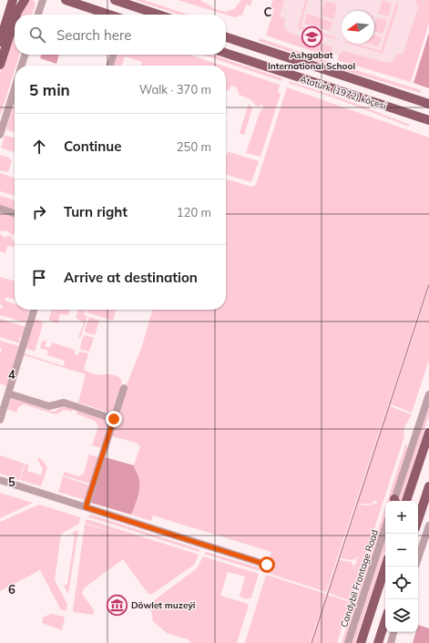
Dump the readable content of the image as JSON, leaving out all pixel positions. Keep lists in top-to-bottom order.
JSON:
{
  "streets": {
    "main road": ["Atatürk (1972) köçesi"],
    "street": ["Candybil Frontage Road"]
  },
  "places": {
    "school or university": ["Ashgabat International School"],
    "museum": ["Döwlet muzeýi"]
  },
  "north": "left",
  "page": {
    "search": "Search here",
    "heading": ["5 min", "Walk · 370 m"],
    "list": [
      ["Continue", "250 m"],
      ["Turn right", "120 m"],
      "Arrive at destination"
    ],
    "map_buttons": ["+", "−"]
  },
  "grid": {
    "columns": ["C"],
    "rows": ["4", "5", "6"]
  }
}
